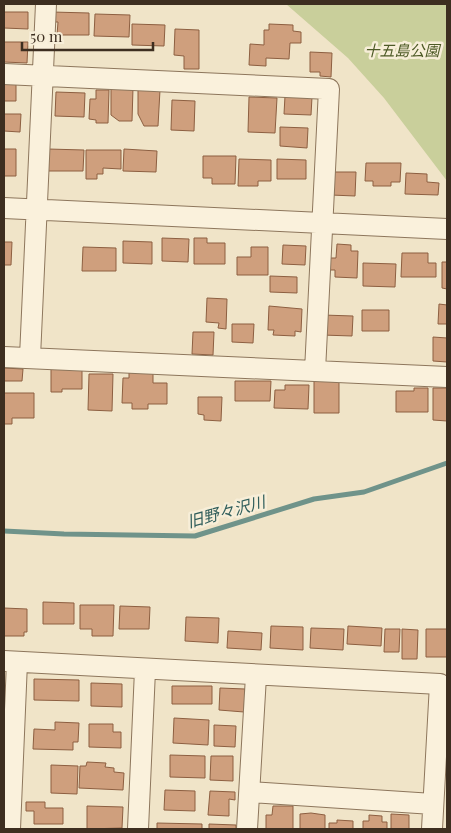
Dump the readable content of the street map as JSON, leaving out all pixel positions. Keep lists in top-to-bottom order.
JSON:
{
  "water": ["旧野々沢川"],
  "parks": ["十五島公園"],
  "scale_bar": "50 m"
}
